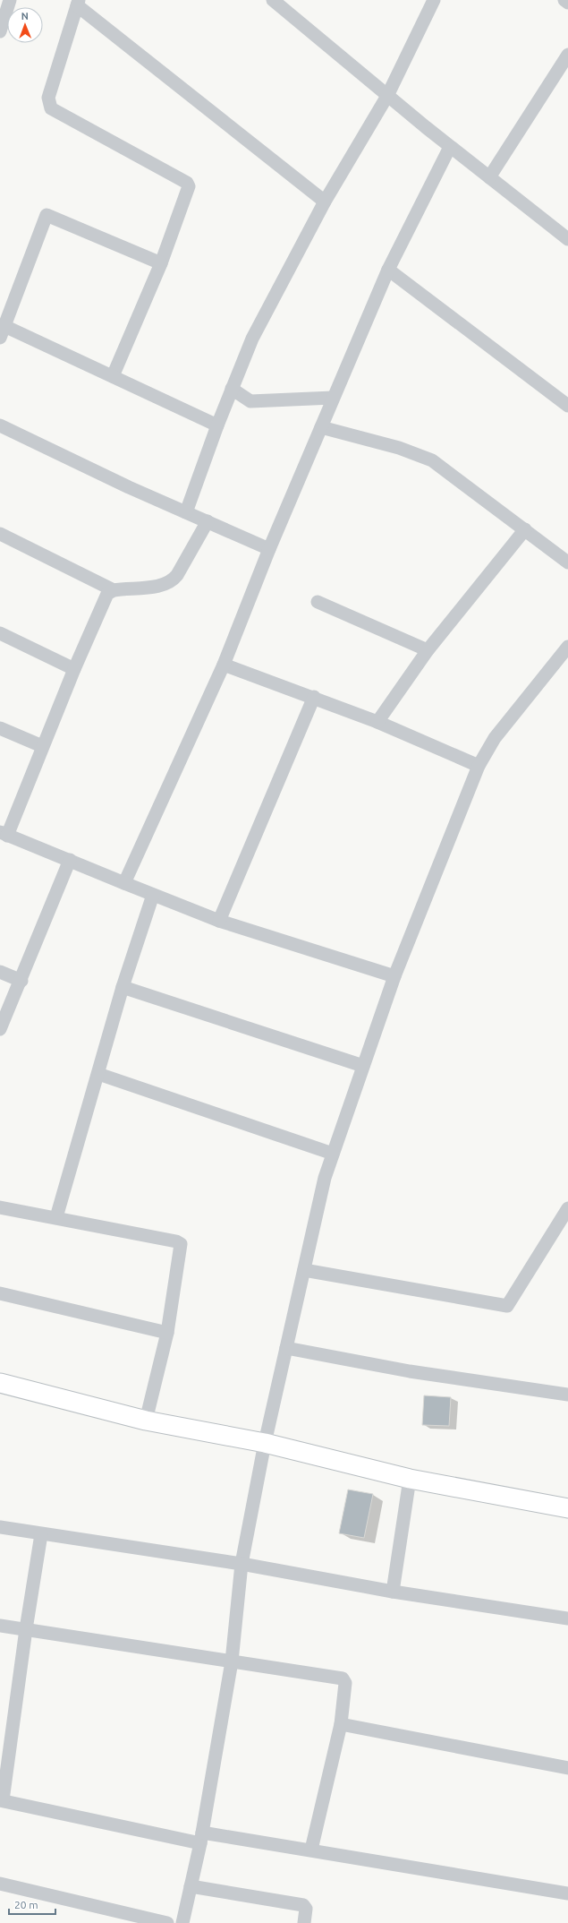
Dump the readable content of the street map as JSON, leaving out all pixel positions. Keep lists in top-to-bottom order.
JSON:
{
  "scale_bar": "20 m",
  "north": "top"
}
